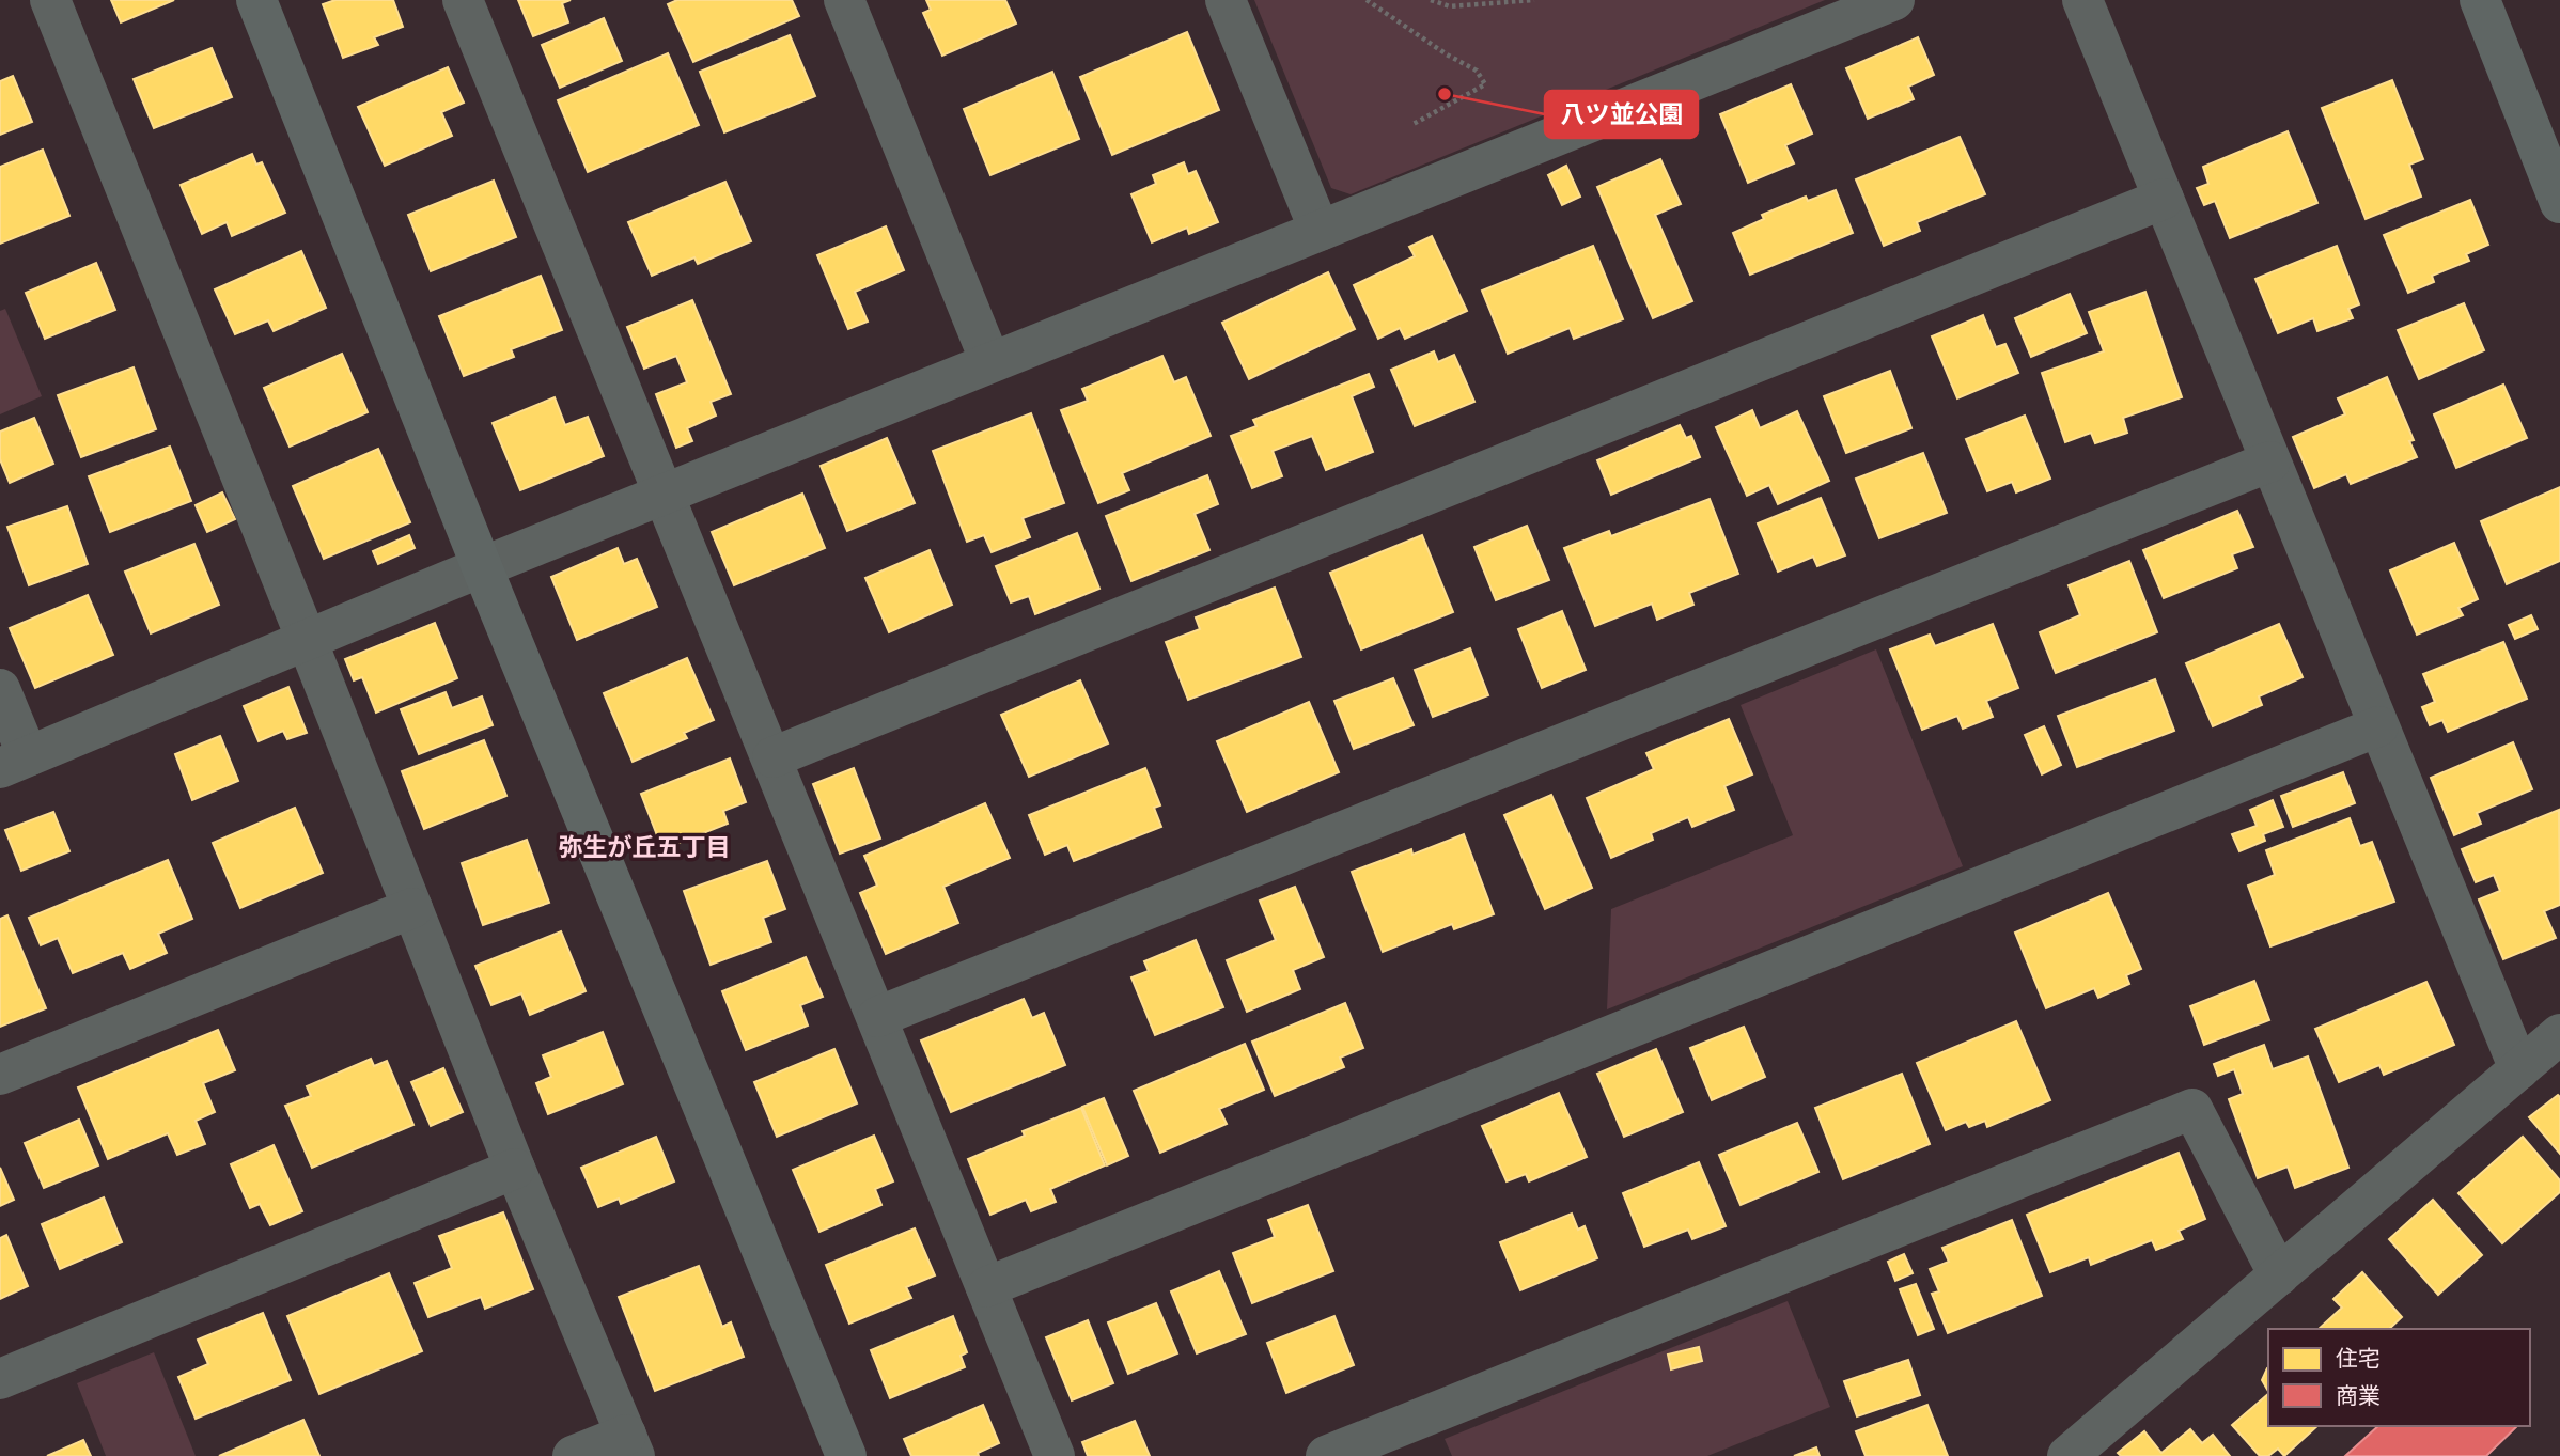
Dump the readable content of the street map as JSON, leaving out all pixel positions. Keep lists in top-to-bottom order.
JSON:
{
  "districts": ["弥生が丘五丁目"],
  "places": ["八ツ並公園"],
  "legend": ["住宅", "商業"]
}
